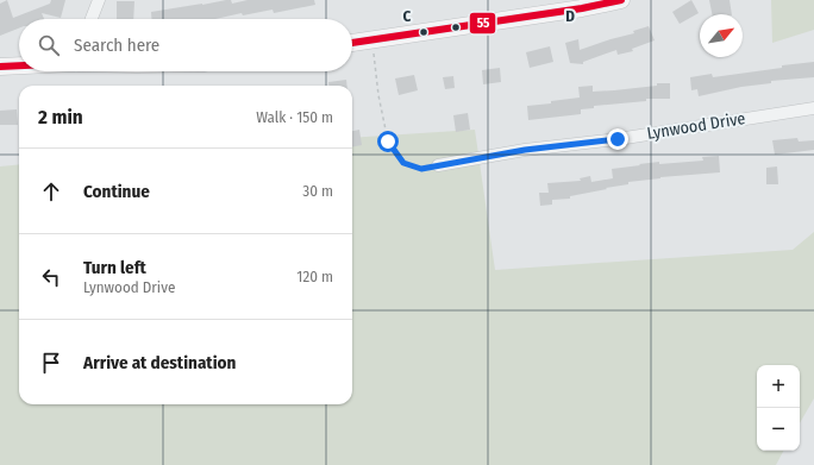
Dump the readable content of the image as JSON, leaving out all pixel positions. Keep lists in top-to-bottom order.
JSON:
{
  "streets": {
    "street": ["Lynwood Drive"]
  },
  "lines": ["transit line 55"],
  "north": "top right",
  "page": {
    "search": "Search here",
    "heading": ["2 min", "Walk · 150 m"],
    "list": [
      ["Continue", "30 m"],
      ["Turn left", "Lynwood Drive", "120 m"],
      "Arrive at destination"
    ],
    "map_buttons": ["+", "−"]
  },
  "grid": {
    "columns": ["C", "D"]
  }
}
